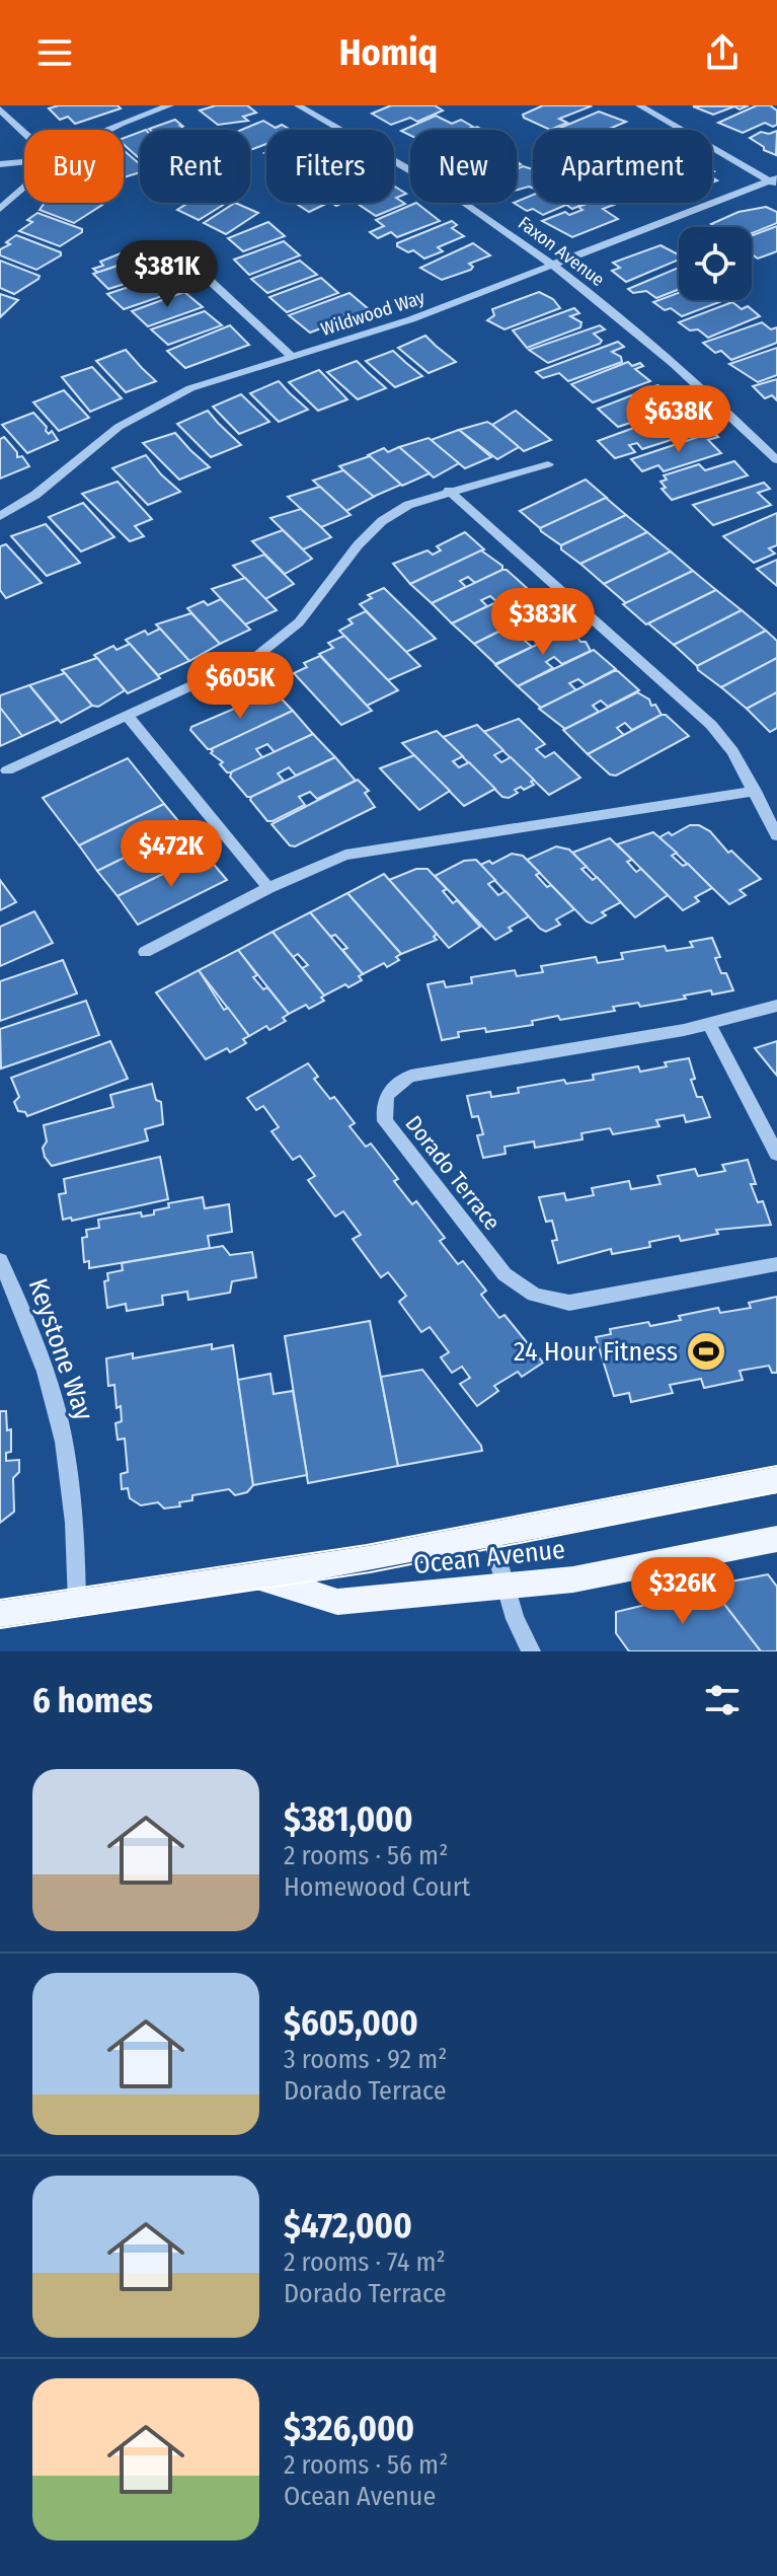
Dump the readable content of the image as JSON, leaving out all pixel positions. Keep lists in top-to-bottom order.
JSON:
{
  "streets": {
    "main road": ["Ocean Avenue"],
    "street": [
      "Faxon Avenue",
      "Wildwood Way",
      "Dorado Terrace",
      "Keystone Way"
    ]
  },
  "crossings": [
    ["Faxon Avenue", "Wildwood Way"],
    ["Keystone Way", "Ocean Avenue"]
  ],
  "places": {
    "sports": ["24 Hour Fitness"]
  },
  "page": {
    "header": "Homiq",
    "chip": [
      "Buy",
      "Rent",
      "Filters",
      "New",
      "Apartment"
    ],
    "price": [
      "$381K",
      "$638K",
      "$383K",
      "$605K",
      "$472K",
      "$326K"
    ],
    "heading": "6 homes",
    "list": [
      {
        "name": "$381,000",
        "note": "2 rooms · 56 m² · Homewood Court"
      },
      {
        "name": "$605,000",
        "note": "3 rooms · 92 m² · Dorado Terrace"
      },
      {
        "name": "$472,000",
        "note": "2 rooms · 74 m² · Dorado Terrace"
      },
      {
        "name": "$326,000",
        "note": "2 rooms · 56 m² · Ocean Avenue"
      }
    ]
  }
}
